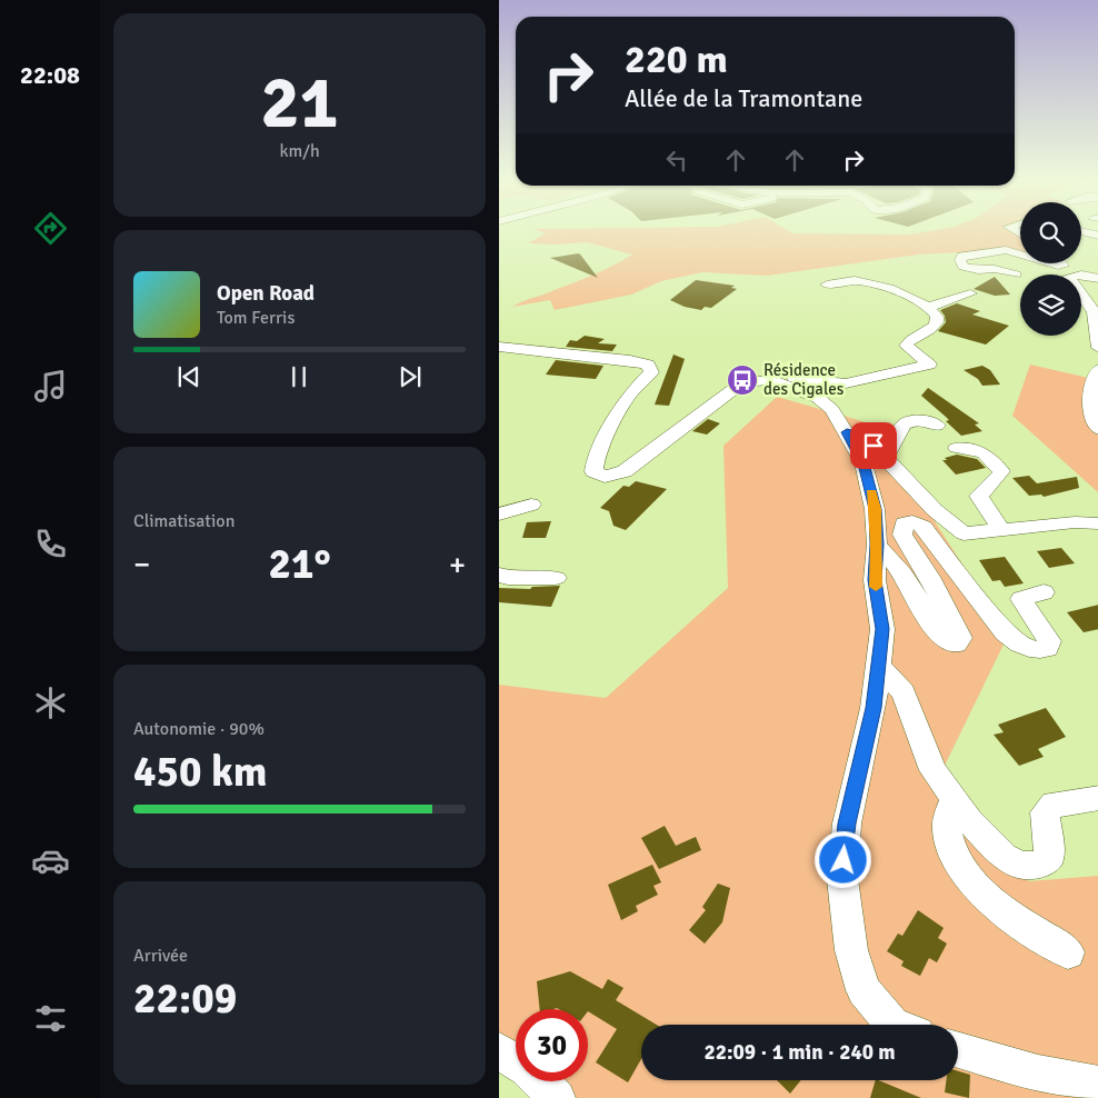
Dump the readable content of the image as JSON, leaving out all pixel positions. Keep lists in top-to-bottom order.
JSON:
{
  "places": {
    "bus stop": ["Résidence des Cigales"]
  },
  "page": {
    "tabs": "22:08",
    "tile": [
      ["21", "km/h"],
      "Climatisation",
      ["Autonomie · 90%", "450 km"],
      ["Arrivée", "22:09"]
    ],
    "turn": ["220 m", "Allée de la Tramontane"],
    "song": ["Open Road", "Tom Ferris"],
    "heat": ["−", "21°", "+"],
    "limit": "30",
    "trip": "22:09 · 1 min · 240 m"
  }
}
